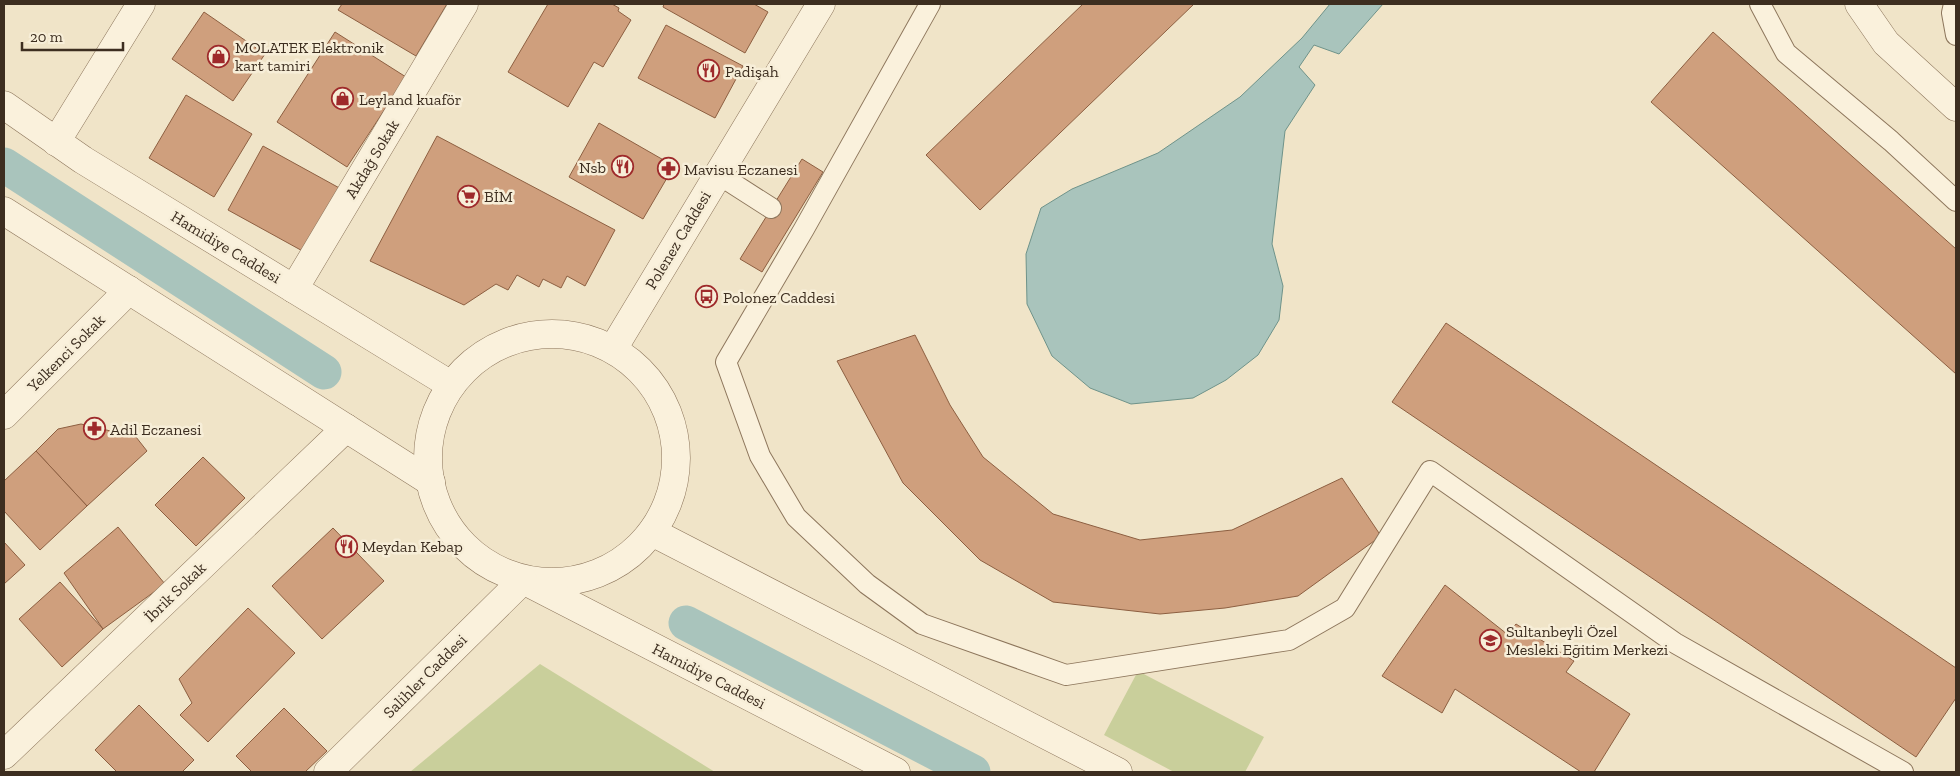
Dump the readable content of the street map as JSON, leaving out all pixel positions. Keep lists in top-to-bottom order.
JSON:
{
  "streets": {
    "street": [
      "Akdağ Sokak",
      "Polenez Caddesi",
      "Hamidiye Caddesi",
      "Yelkenci Sokak",
      "İbrik Sokak",
      "Salihler Caddesi"
    ]
  },
  "crossings": [
    ["Akdağ Sokak", "Hamidiye Caddesi"],
    ["Hamidiye Caddesi", "Salihler Caddesi"]
  ],
  "places": {
    "shop": ["MOLATEK Elektronik kart tamiri", "Leyland kuaför"],
    "restaurant": ["Padişah", "Nsb", "Meydan Kebap"],
    "pharmacy": ["Mavisu Eczanesi", "Adil Eczanesi"],
    "supermarket": ["BİM"],
    "bus stop": ["Polonez Caddesi"],
    "school or university": ["Sultanbeyli Özel Mesleki Eğitim Merkezi"]
  },
  "scale_bar": "20 m"
}
